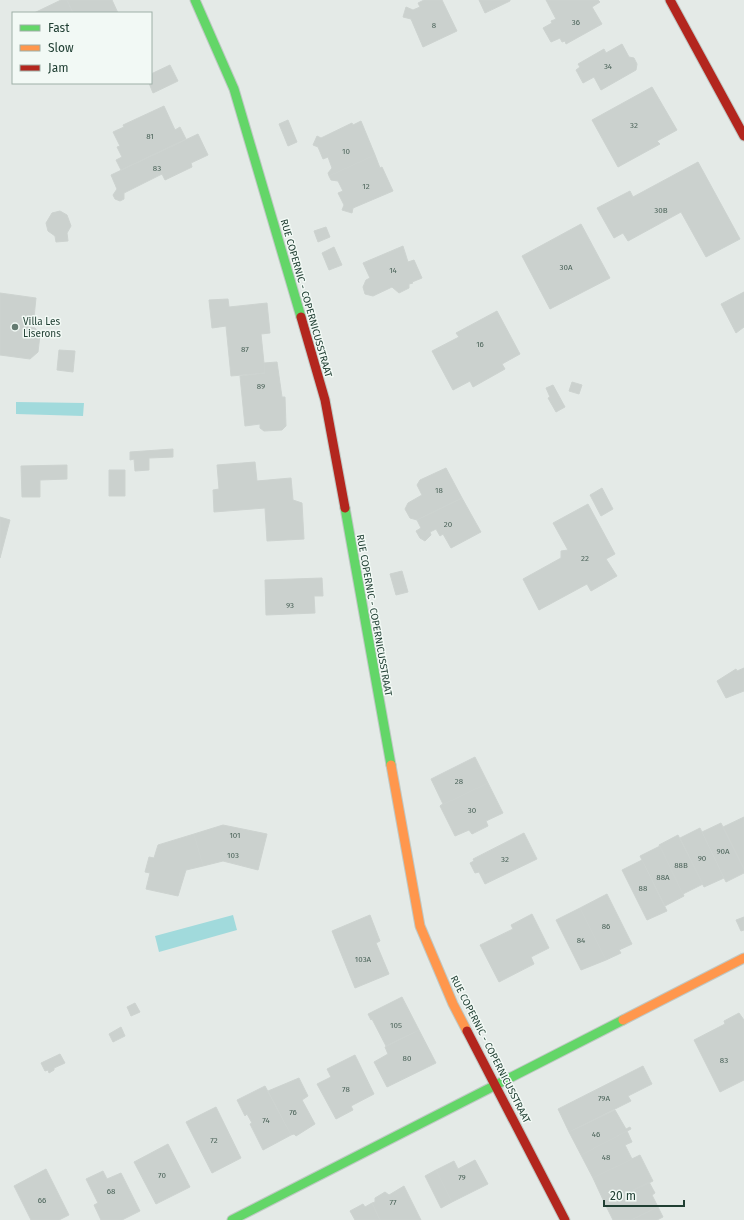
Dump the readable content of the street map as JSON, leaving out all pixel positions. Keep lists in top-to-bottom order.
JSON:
{
  "streets": {
    "street": ["RUE COPERNIC - COPERNICUSSTRAAT"]
  },
  "places": ["Villa Les Liserons"],
  "house_numbers": [
    "36",
    "8",
    "34",
    "32",
    "81",
    "10",
    "83",
    "12",
    "30B",
    "30A",
    "14",
    "16",
    "87",
    "89",
    "18",
    "20",
    "22",
    "93",
    "28",
    "30",
    "101",
    "90A",
    "103",
    "90",
    "32",
    "88B",
    "88A",
    "88",
    "86",
    "84",
    "103A",
    "105",
    "80",
    "83",
    "78",
    "79A",
    "76",
    "74",
    "46",
    "72",
    "48",
    "70",
    "79",
    "68",
    "66",
    "77"
  ],
  "legend": ["Fast", "Slow", "Jam"],
  "scale_bar": "20 m"
}
